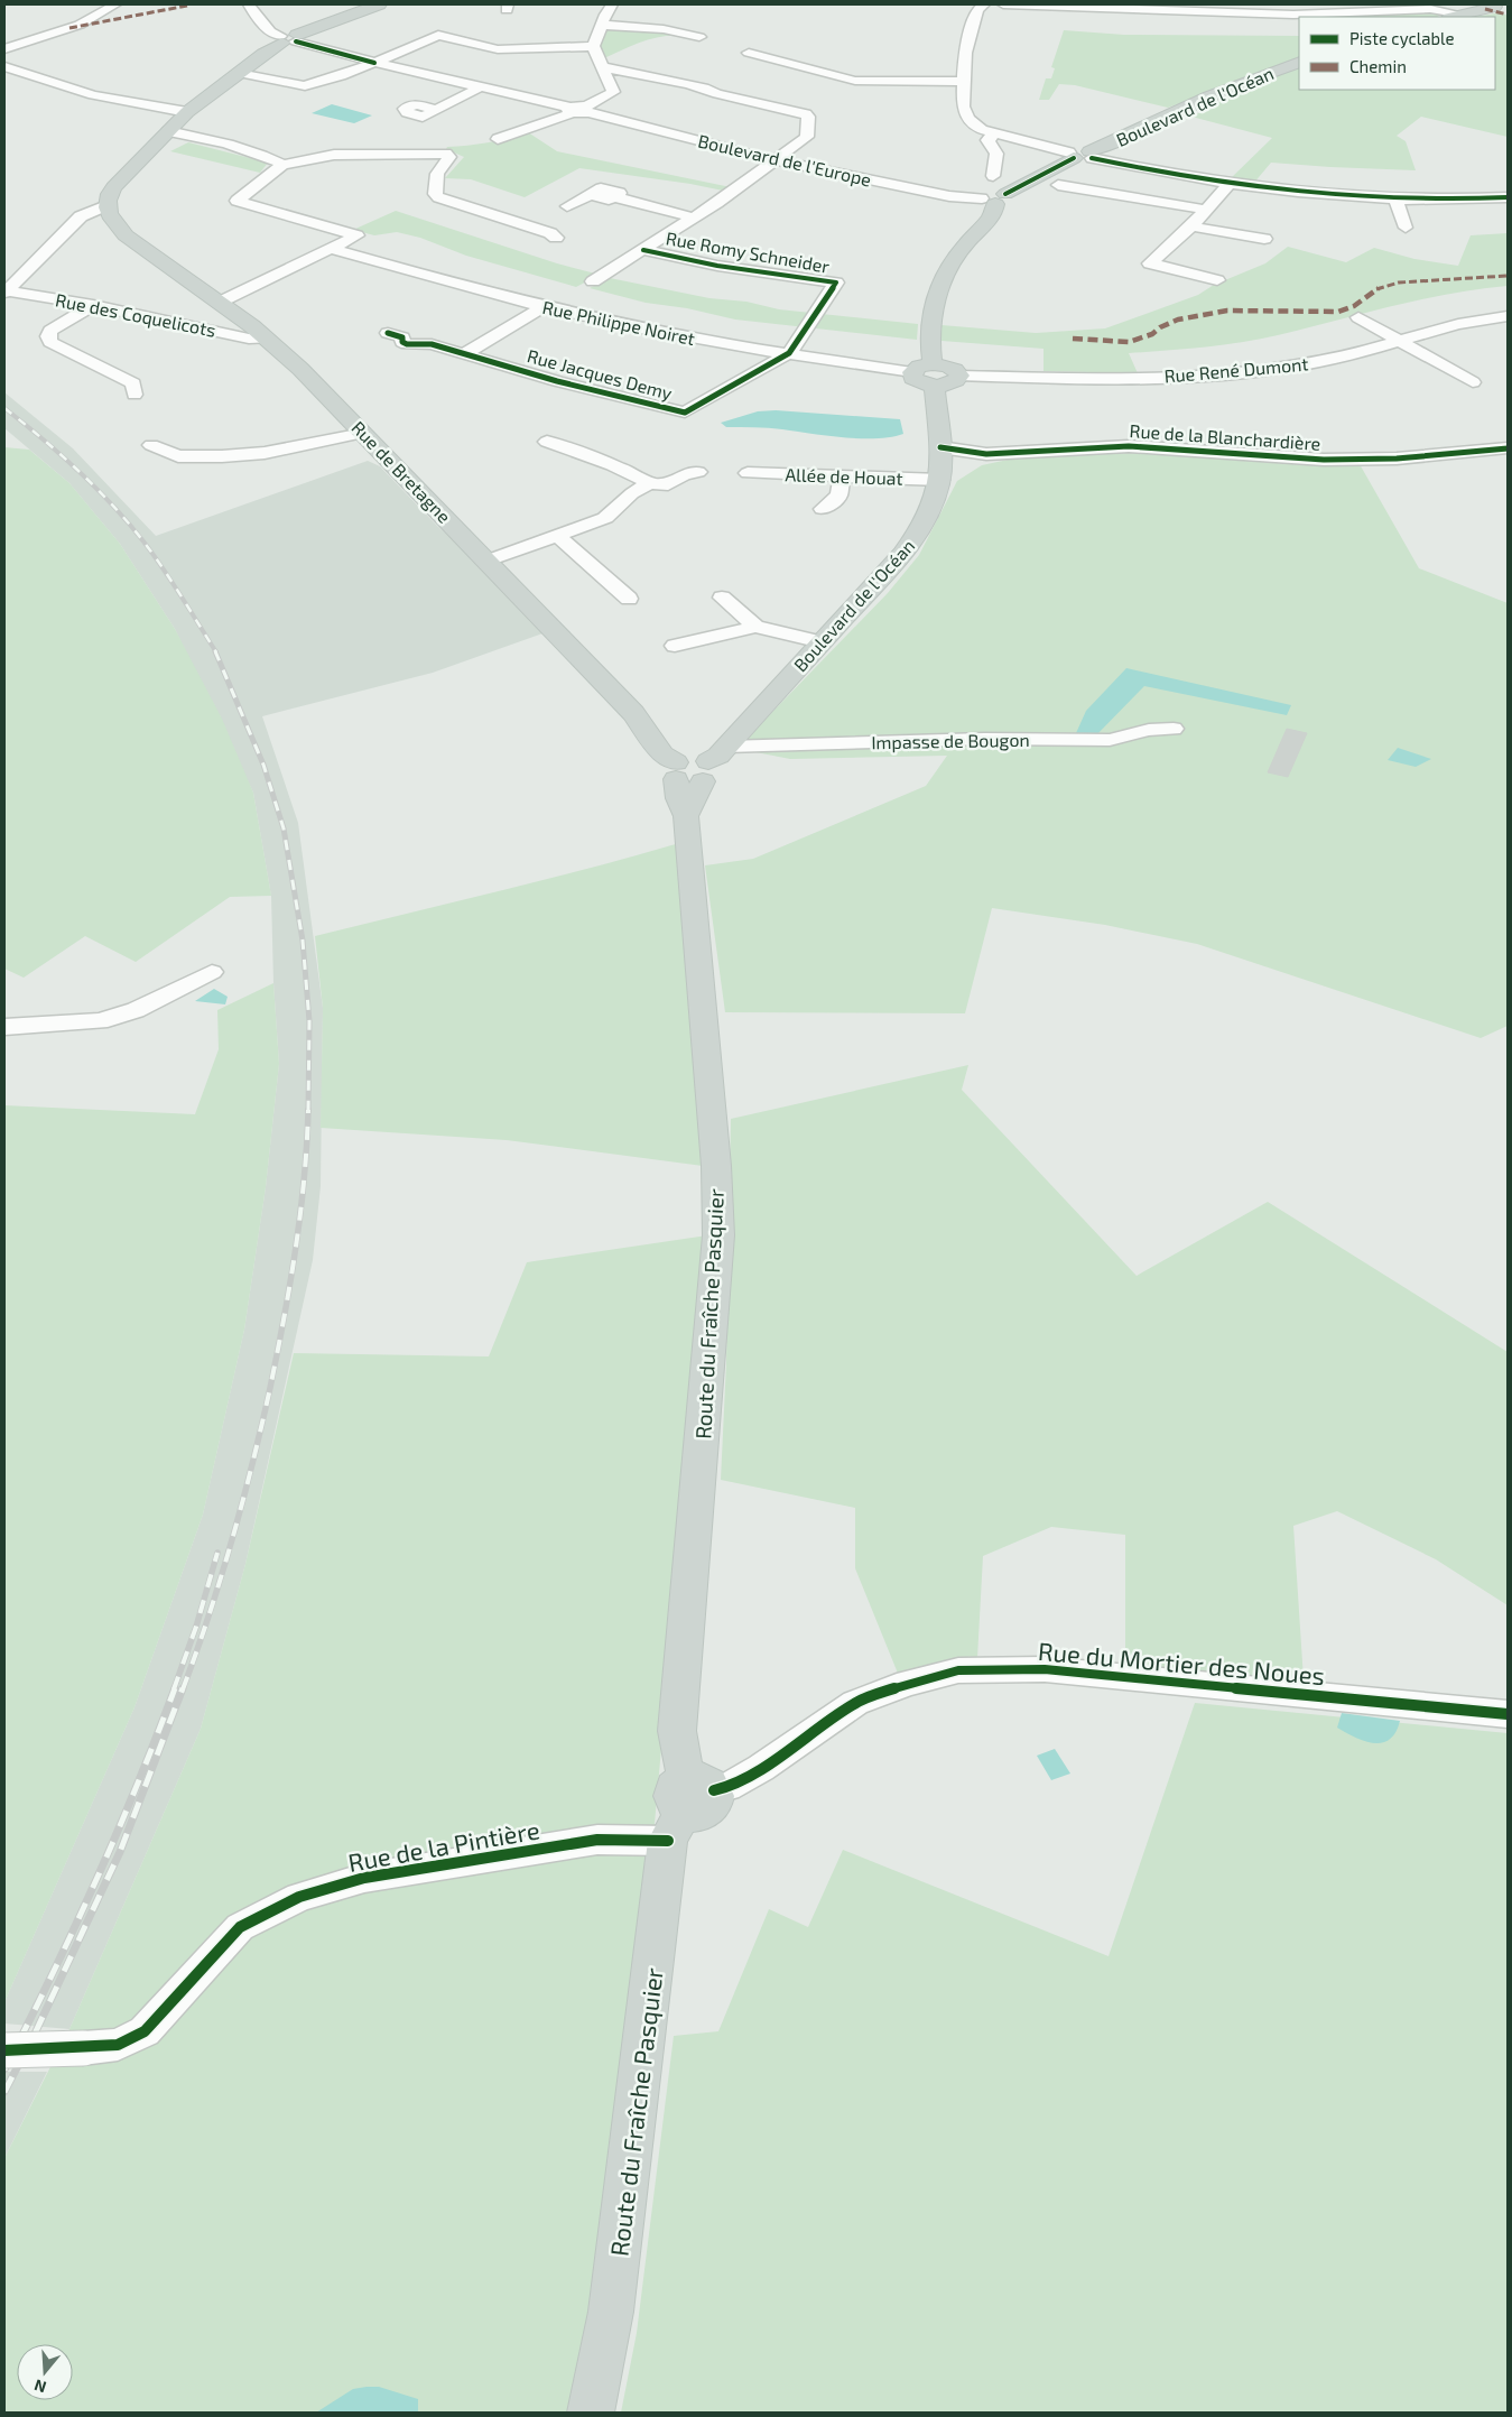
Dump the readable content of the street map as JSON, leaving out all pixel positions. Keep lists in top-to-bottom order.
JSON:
{
  "streets": {
    "main road": ["Boulevard de l'Océan", "Rue de Bretagne", "Route du Fraîche Pasquier"],
    "street": [
      "Boulevard de l'Europe",
      "Rue Romy Schneider",
      "Rue des Coquelicots",
      "Rue Philippe Noiret",
      "Rue René Dumont",
      "Rue Jacques Demy",
      "Rue de la Blanchardière",
      "Allée de Houat",
      "Impasse de Bougon",
      "Rue du Mortier des Noues",
      "Rue de la Pintière"
    ]
  },
  "crossings": [
    ["Boulevard de l'Océan", "Boulevard de l'Europe"],
    ["Boulevard de l'Océan", "Rue de la Blanchardière"],
    ["Boulevard de l'Océan", "Allée de Houat"],
    ["Boulevard de l'Océan", "Impasse de Bougon"],
    ["Rue Romy Schneider", "Rue Jacques Demy"],
    ["Rue des Coquelicots", "Rue de Bretagne"],
    ["Rue Philippe Noiret", "Rue Jacques Demy"],
    ["Rue de la Blanchardière", "Allée de Houat"],
    ["Rue de Bretagne", "Route du Fraîche Pasquier"],
    ["Route du Fraîche Pasquier", "Rue du Mortier des Noues"],
    ["Route du Fraîche Pasquier", "Rue de la Pintière"],
    ["Rue du Mortier des Noues", "Rue de la Pintière"]
  ],
  "legend": ["Piste cyclable", "Chemin"],
  "north": "bottom"
}
